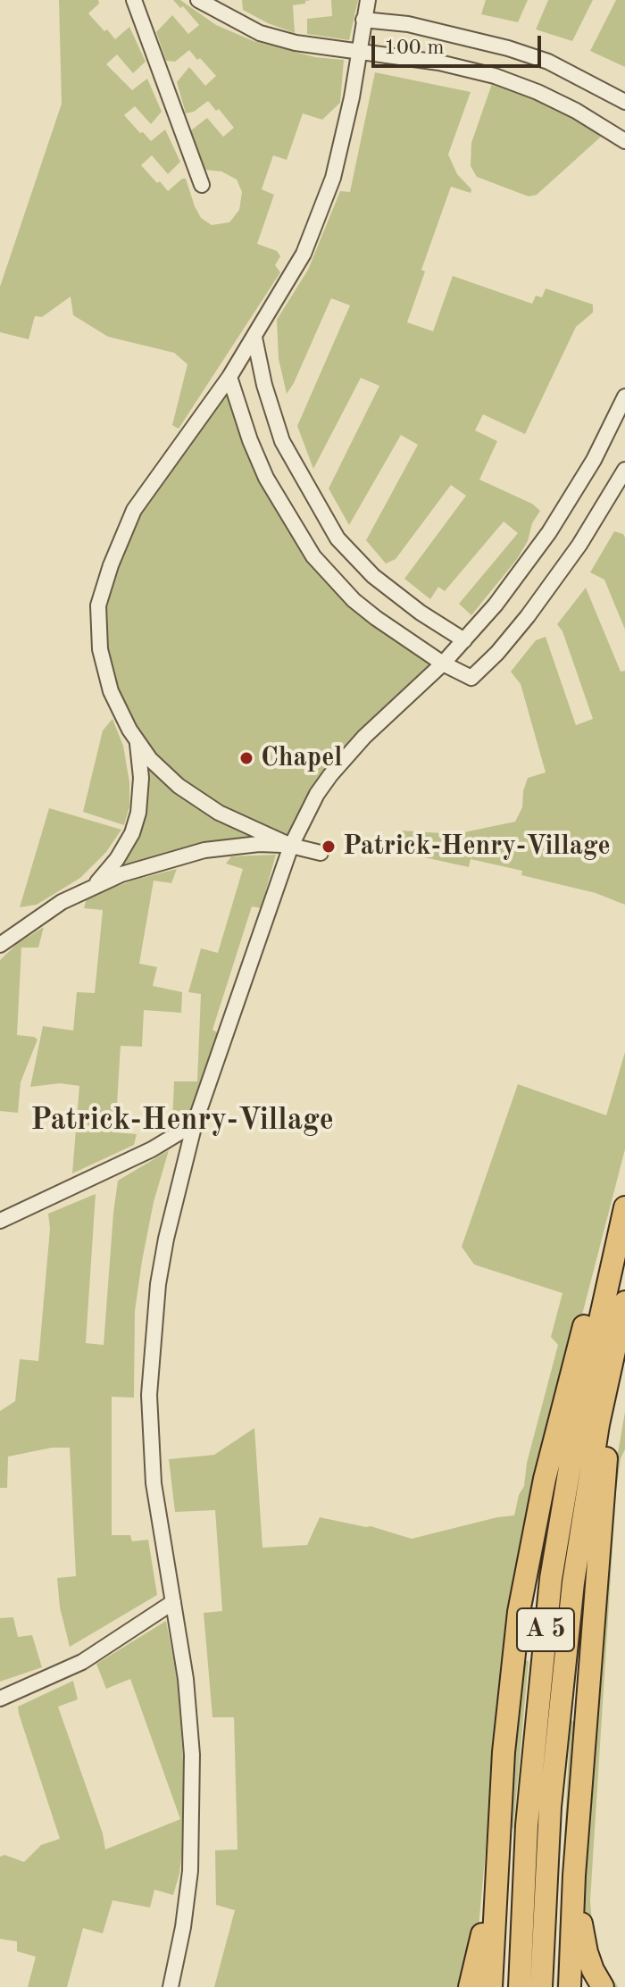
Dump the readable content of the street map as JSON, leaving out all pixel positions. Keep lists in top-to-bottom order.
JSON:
{
  "streets": {
    "highway": ["A 5"]
  },
  "districts": ["Patrick-Henry-Village"],
  "places": ["Chapel", "Patrick-Henry-Village"],
  "scale_bar": "100 m"
}
